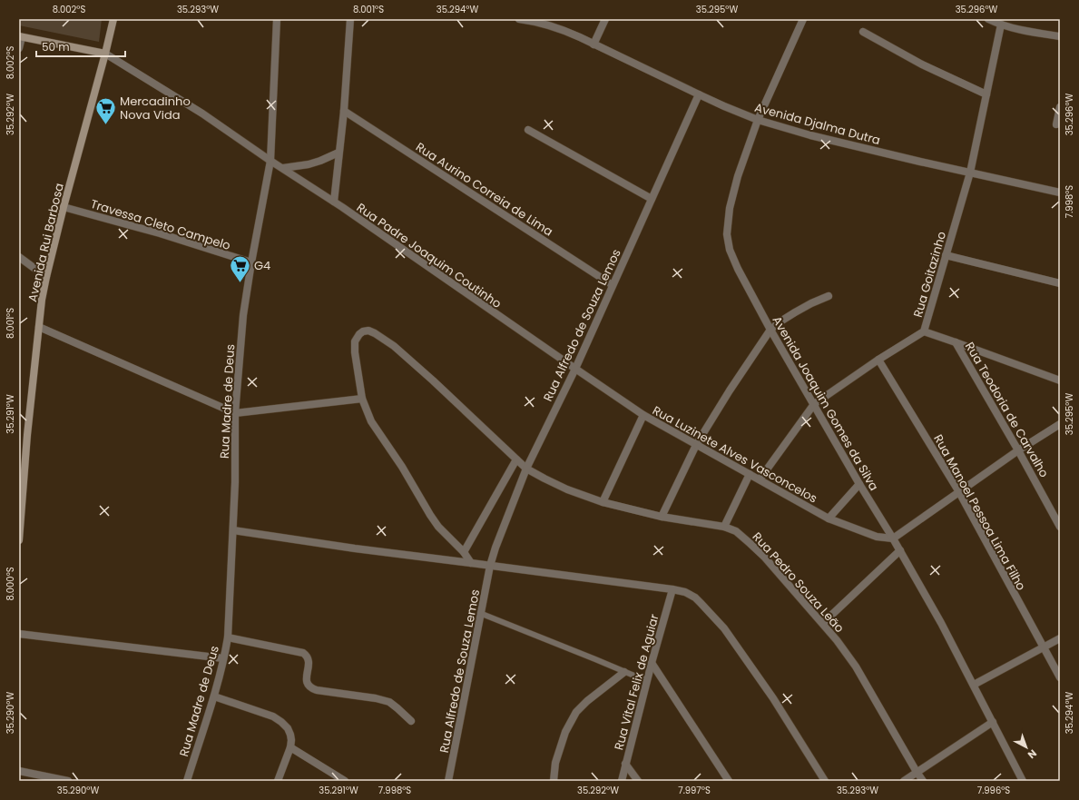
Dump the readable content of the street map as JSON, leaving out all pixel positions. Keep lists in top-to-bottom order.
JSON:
{
  "streets": {
    "main road": ["Avenida Rui Barbosa"],
    "street": [
      "Avenida Djalma Dutra",
      "Rua Aurino Correia de Lima",
      "Travessa Cleto Campelo",
      "Rua Padre Joaquim Coutinho",
      "Rua Goitazinho",
      "Rua Alfredo de Souza Lemos",
      "Rua Madre de Deus",
      "Avenida Joaquim Gomes da Silva",
      "Rua Teodoria de Carvalho",
      "Rua Luzinete Alves Vasconcelos",
      "Rua Manoel Pessoa Lima Filho",
      "Rua Pedro Souza Leão",
      "Rua Vital Felix de Aguiar"
    ]
  },
  "crossings": [
    ["Avenida Djalma Dutra", "Rua Goitazinho"],
    ["Avenida Djalma Dutra", "Rua Alfredo de Souza Lemos"],
    ["Avenida Djalma Dutra", "Avenida Joaquim Gomes da Silva"],
    ["Rua Aurino Correia de Lima", "Rua Alfredo de Souza Lemos"],
    ["Travessa Cleto Campelo", "Avenida Rui Barbosa"],
    ["Travessa Cleto Campelo", "Rua Madre de Deus"],
    ["Avenida Rui Barbosa", "Rua Padre Joaquim Coutinho"],
    ["Rua Padre Joaquim Coutinho", "Rua Alfredo de Souza Lemos"],
    ["Rua Padre Joaquim Coutinho", "Rua Madre de Deus"],
    ["Rua Padre Joaquim Coutinho", "Rua Luzinete Alves Vasconcelos"],
    ["Rua Goitazinho", "Avenida Joaquim Gomes da Silva"],
    ["Rua Goitazinho", "Rua Luzinete Alves Vasconcelos"],
    ["Rua Goitazinho", "Rua Manoel Pessoa Lima Filho"],
    ["Rua Alfredo de Souza Lemos", "Rua Luzinete Alves Vasconcelos"],
    ["Rua Alfredo de Souza Lemos", "Rua Pedro Souza Leão"],
    ["Avenida Joaquim Gomes da Silva", "Rua Luzinete Alves Vasconcelos"]
  ],
  "places": {
    "supermarket": ["Mercadinho Nova Vida", "G4"]
  },
  "scale_bar": "50 m",
  "north": "bottom right",
  "coordinates": [
    "8.002°S",
    "35.293°W",
    "8.001°S",
    "35.294°W",
    "35.295°W",
    "35.296°W",
    "35.292°W",
    "7.998°S",
    "35.291°W",
    "8.000°S",
    "35.290°W",
    "7.997°S",
    "7.996°S"
  ]
}
